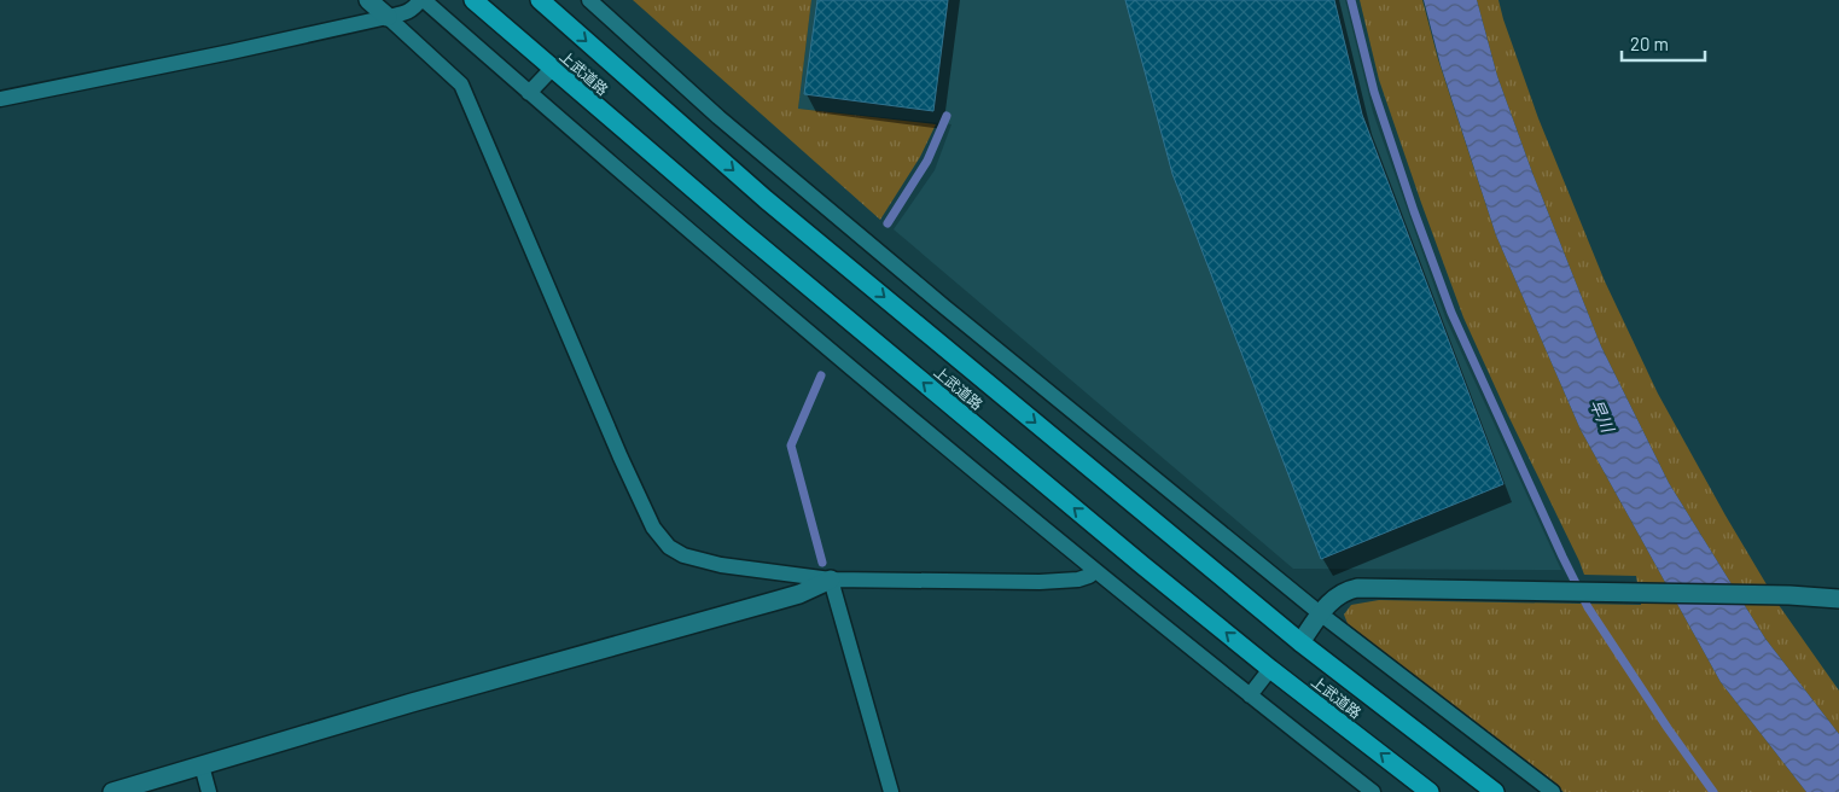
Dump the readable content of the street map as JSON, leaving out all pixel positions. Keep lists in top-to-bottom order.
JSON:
{
  "streets": {
    "highway": ["上武道路"]
  },
  "water": ["早川"],
  "scale_bar": "20 m"
}
